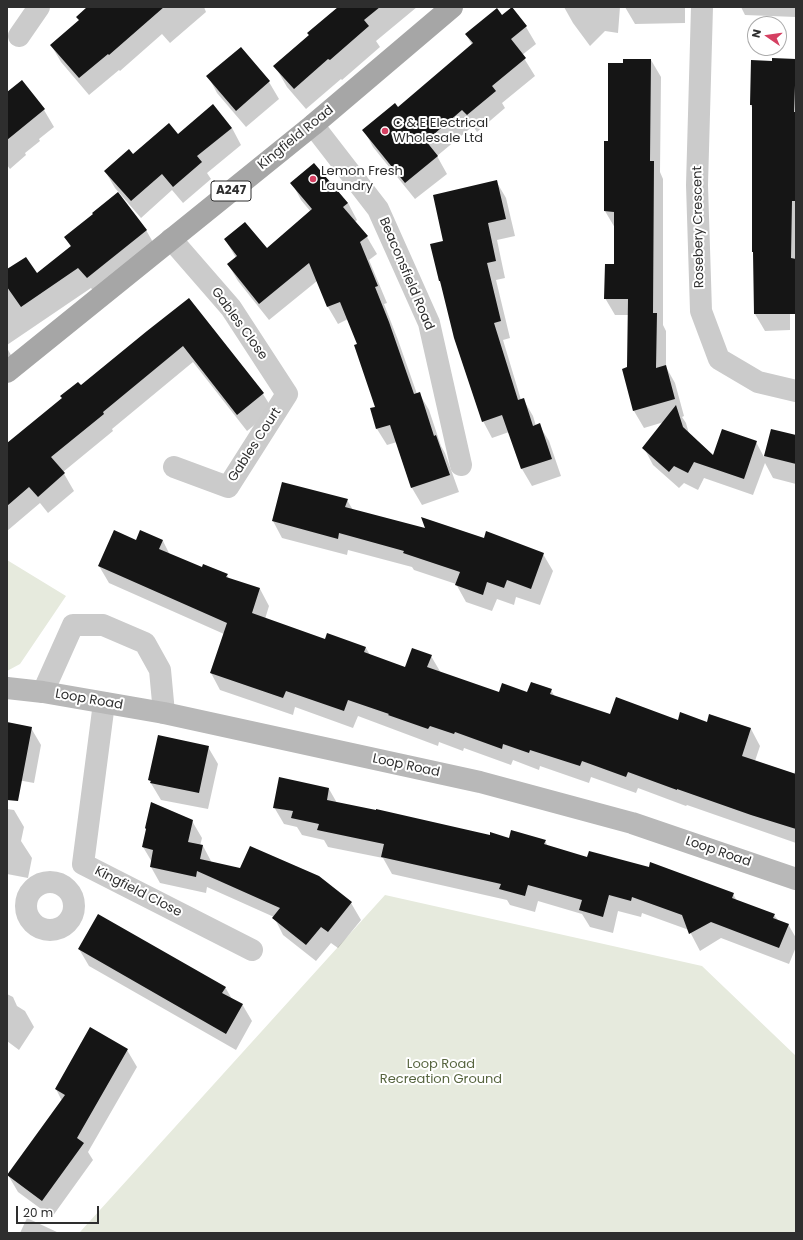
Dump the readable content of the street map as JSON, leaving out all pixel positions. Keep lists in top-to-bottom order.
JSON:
{
  "streets": {
    "main road": ["Kingfield Road", "A247", "Loop Road"],
    "street": [
      "Rosebery Crescent",
      "Beaconsfield Road",
      "Gables Close",
      "Gables Court",
      "Kingfield Close"
    ]
  },
  "crossings": [
    ["Kingfield Road", "Beaconsfield Road"],
    ["Kingfield Road", "Gables Close"],
    ["Gables Close", "Gables Court"],
    ["Loop Road", "Kingfield Close"]
  ],
  "parks": ["Loop Road Recreation Ground"],
  "places": ["C & E Electrical Wholesale Ltd", "Lemon Fresh Laundry"],
  "scale_bar": "20 m",
  "north": "left"
}
